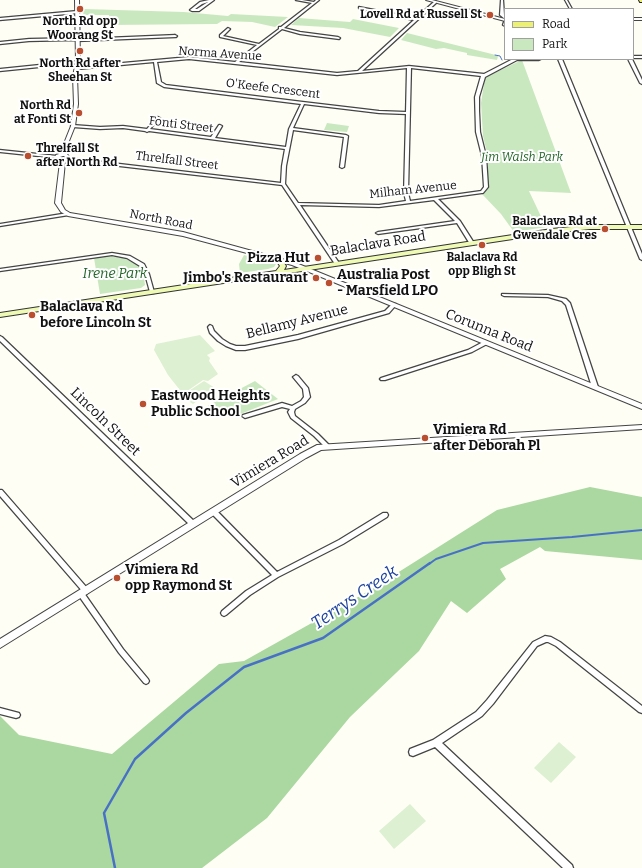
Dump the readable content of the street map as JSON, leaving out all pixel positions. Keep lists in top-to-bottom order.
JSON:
{
  "streets": {
    "main road": ["Balaclava Road"],
    "street": [
      "Norma Avenue",
      "O'Keefe Crescent",
      "Fonti Street",
      "Threlfall Street",
      "Milham Avenue",
      "North Road",
      "Bellamy Avenue",
      "Corunna Road",
      "Lincoln Street",
      "Vimiera Road"
    ]
  },
  "crossings": [
    ["Norma Avenue", "O'Keefe Crescent"],
    ["Norma Avenue", "Milham Avenue"],
    ["North Road", "Balaclava Road"],
    ["North Road", "Corunna Road"],
    ["Balaclava Road", "Corunna Road"],
    ["Bellamy Avenue", "Corunna Road"],
    ["Lincoln Street", "Vimiera Road"]
  ],
  "water": ["Terrys Creek"],
  "parks": ["Jim Walsh Park", "Irene Park"],
  "places": [
    "North Rd opp Woorang St",
    "Lovell Rd at Russell St",
    "North Rd after Sheehan St",
    "North Rd at Fonti St",
    "Threlfall St after North Rd",
    "Balaclava Rd at Gwendale Cres",
    "Balaclava Rd opp Bligh St",
    "Pizza Hut",
    "Jimbo's Restaurant",
    "Australia Post - Marsfield LPO",
    "Balaclava Rd before Lincoln St",
    "Eastwood Heights Public School",
    "Vimiera Rd after Deborah Pl",
    "Vimiera Rd opp Raymond St"
  ],
  "legend": ["Road", "Park"]
}
